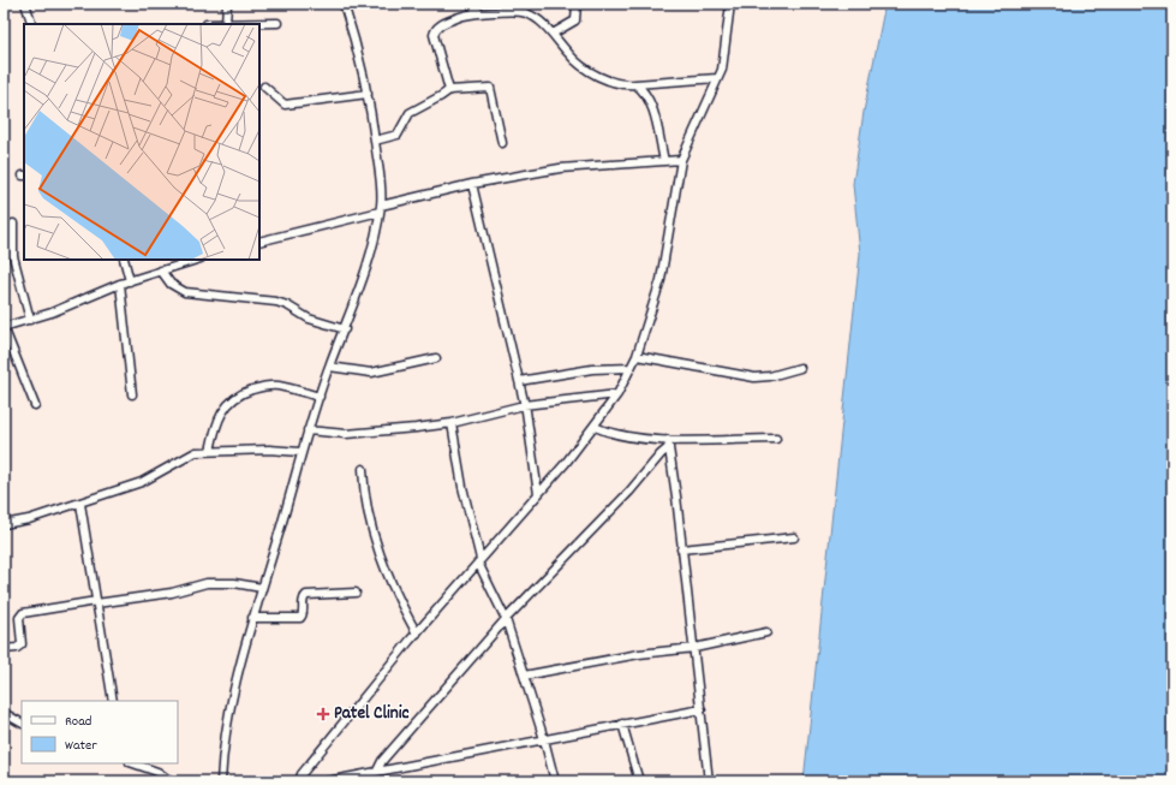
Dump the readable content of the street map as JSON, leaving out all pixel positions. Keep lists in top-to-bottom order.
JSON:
{
  "places": {
    "health": ["Patel Clinic"]
  },
  "legend": ["Road", "Water"]
}
